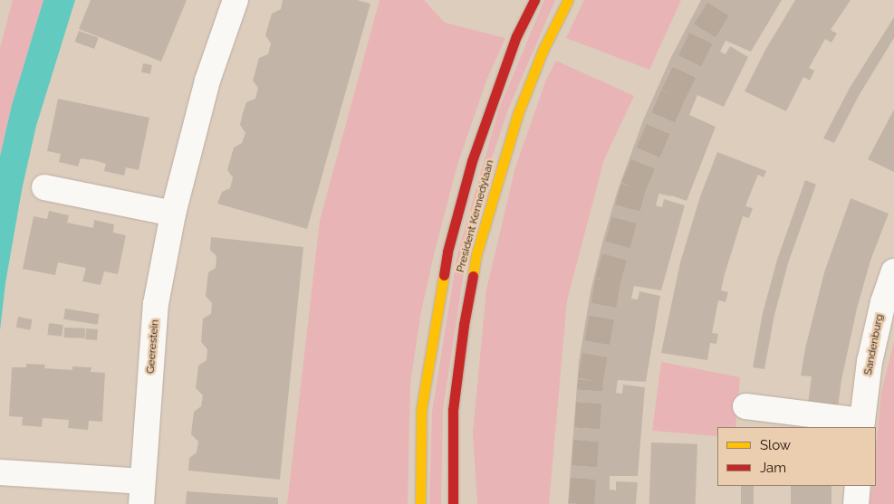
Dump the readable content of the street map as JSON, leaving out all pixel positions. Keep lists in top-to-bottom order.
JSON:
{
  "streets": {
    "street": ["President Kennedylaan", "Sandenburg", "Geerestein"]
  },
  "legend": ["Slow", "Jam"]
}
